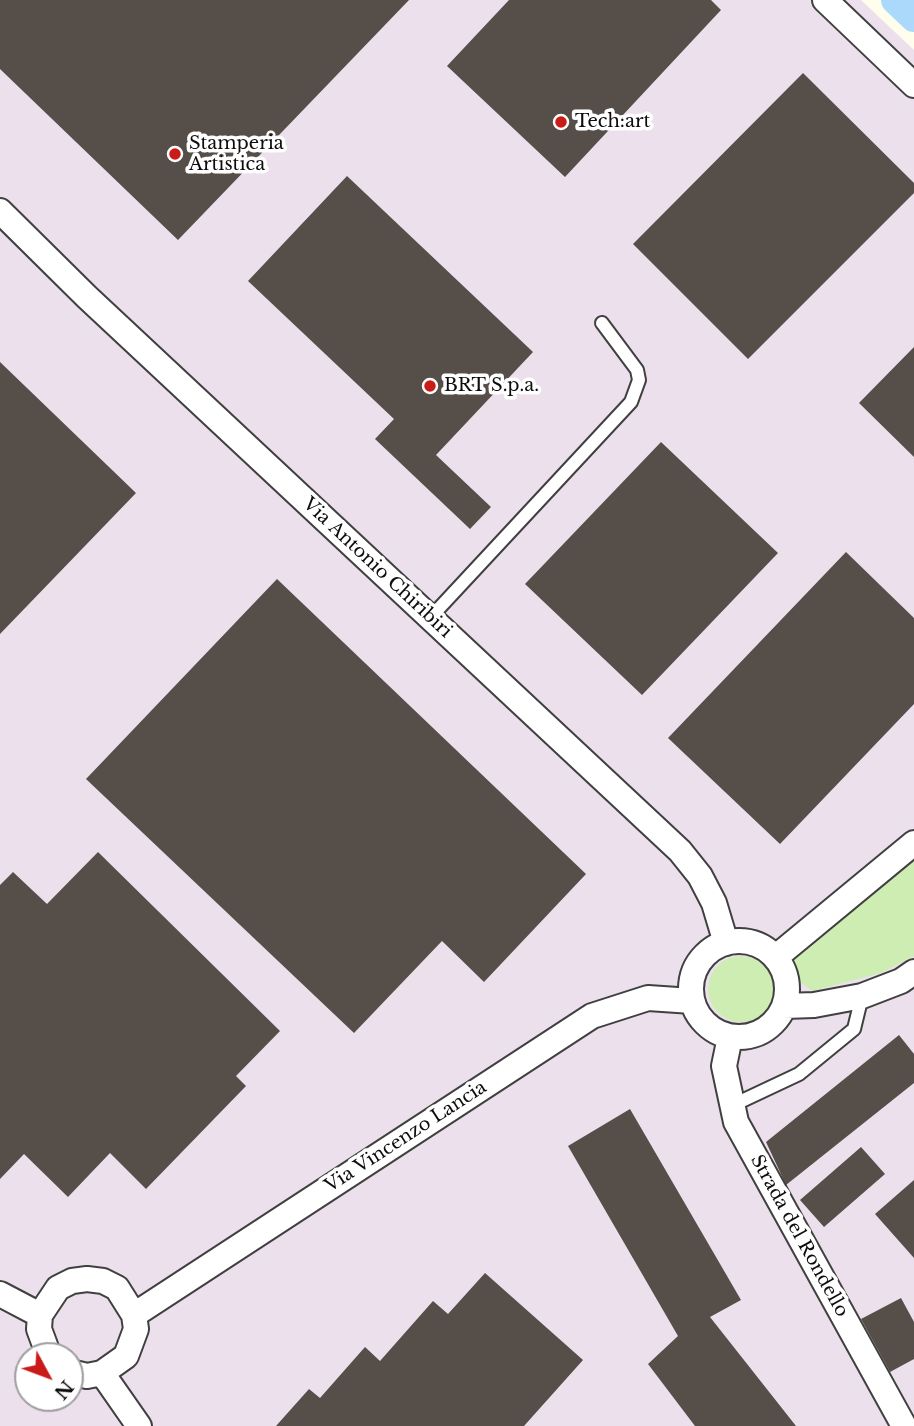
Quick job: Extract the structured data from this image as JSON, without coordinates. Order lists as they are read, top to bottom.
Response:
{
  "streets": {
    "street": ["Via Antonio Chiribiri", "Via Vincenzo Lancia", "Strada del Rondello"]
  },
  "crossings": [
    ["Via Antonio Chiribiri", "Via Vincenzo Lancia"],
    ["Via Antonio Chiribiri", "Strada del Rondello"],
    ["Via Vincenzo Lancia", "Strada del Rondello"]
  ],
  "places": ["Tech:art", "Stamperia Artistica", "BRT S.p.a."],
  "north": "bottom right"
}
